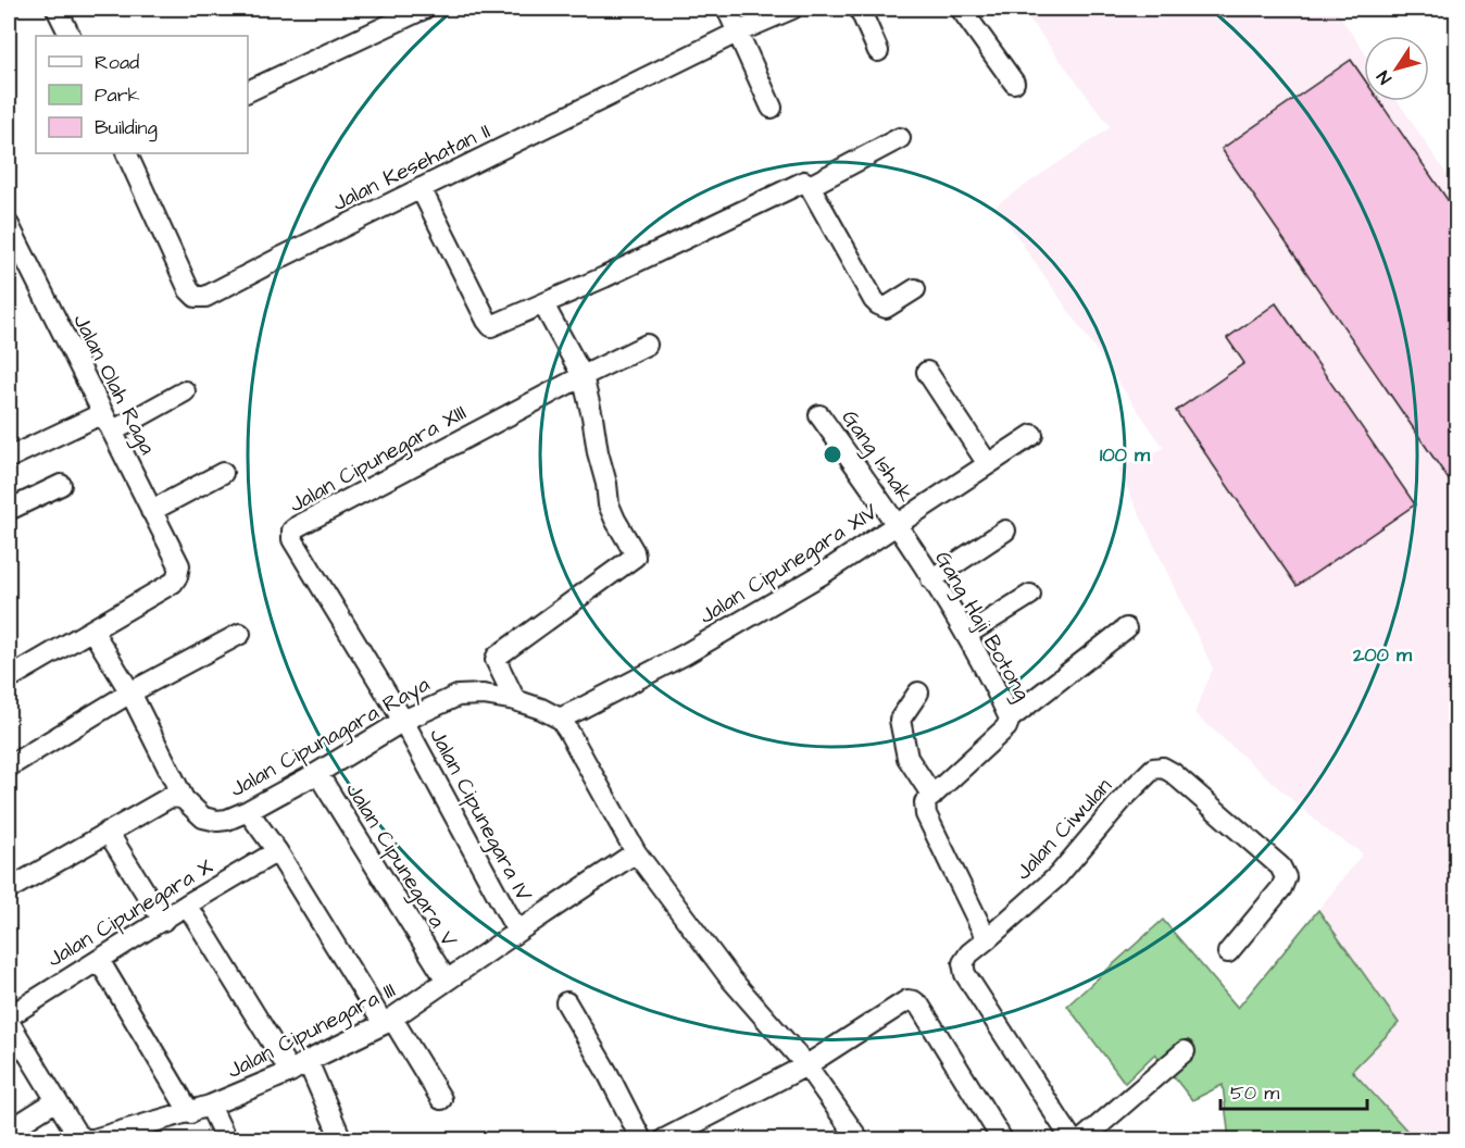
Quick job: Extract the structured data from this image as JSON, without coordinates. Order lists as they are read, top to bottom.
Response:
{
  "streets": {
    "street": [
      "Jalan Kesehatan II",
      "Jalan Olah Raga",
      "Gang Ishak",
      "Jalan Cipunegara XIII",
      "Jalan Cipunegara XIV",
      "Gang Haji Botong",
      "Jalan Cipunagara Raya",
      "Jalan Cipunegara IV",
      "Jalan Ciwulan",
      "Jalan Cipunegara V",
      "Jalan Cipunegara X",
      "Jalan Cipunegara III"
    ]
  },
  "crossings": [
    ["Jalan Olah Raga", "Jalan Cipunagara Raya"],
    ["Gang Ishak", "Jalan Cipunegara XIV"],
    ["Gang Ishak", "Gang Haji Botong"],
    ["Jalan Cipunegara XIII", "Jalan Cipunagara Raya"],
    ["Jalan Cipunegara XIII", "Jalan Cipunegara IV"],
    ["Jalan Cipunegara XIV", "Gang Haji Botong"],
    ["Jalan Cipunegara XIV", "Jalan Cipunagara Raya"],
    ["Jalan Cipunagara Raya", "Jalan Cipunegara IV"],
    ["Jalan Cipunagara Raya", "Jalan Cipunegara V"],
    ["Jalan Cipunegara IV", "Jalan Cipunegara III"],
    ["Jalan Cipunegara V", "Jalan Cipunegara III"]
  ],
  "legend": ["Road", "Park", "Building"],
  "scale_bar": "50 m",
  "north": "bottom left",
  "rings": ["100 m", "200 m"]
}
